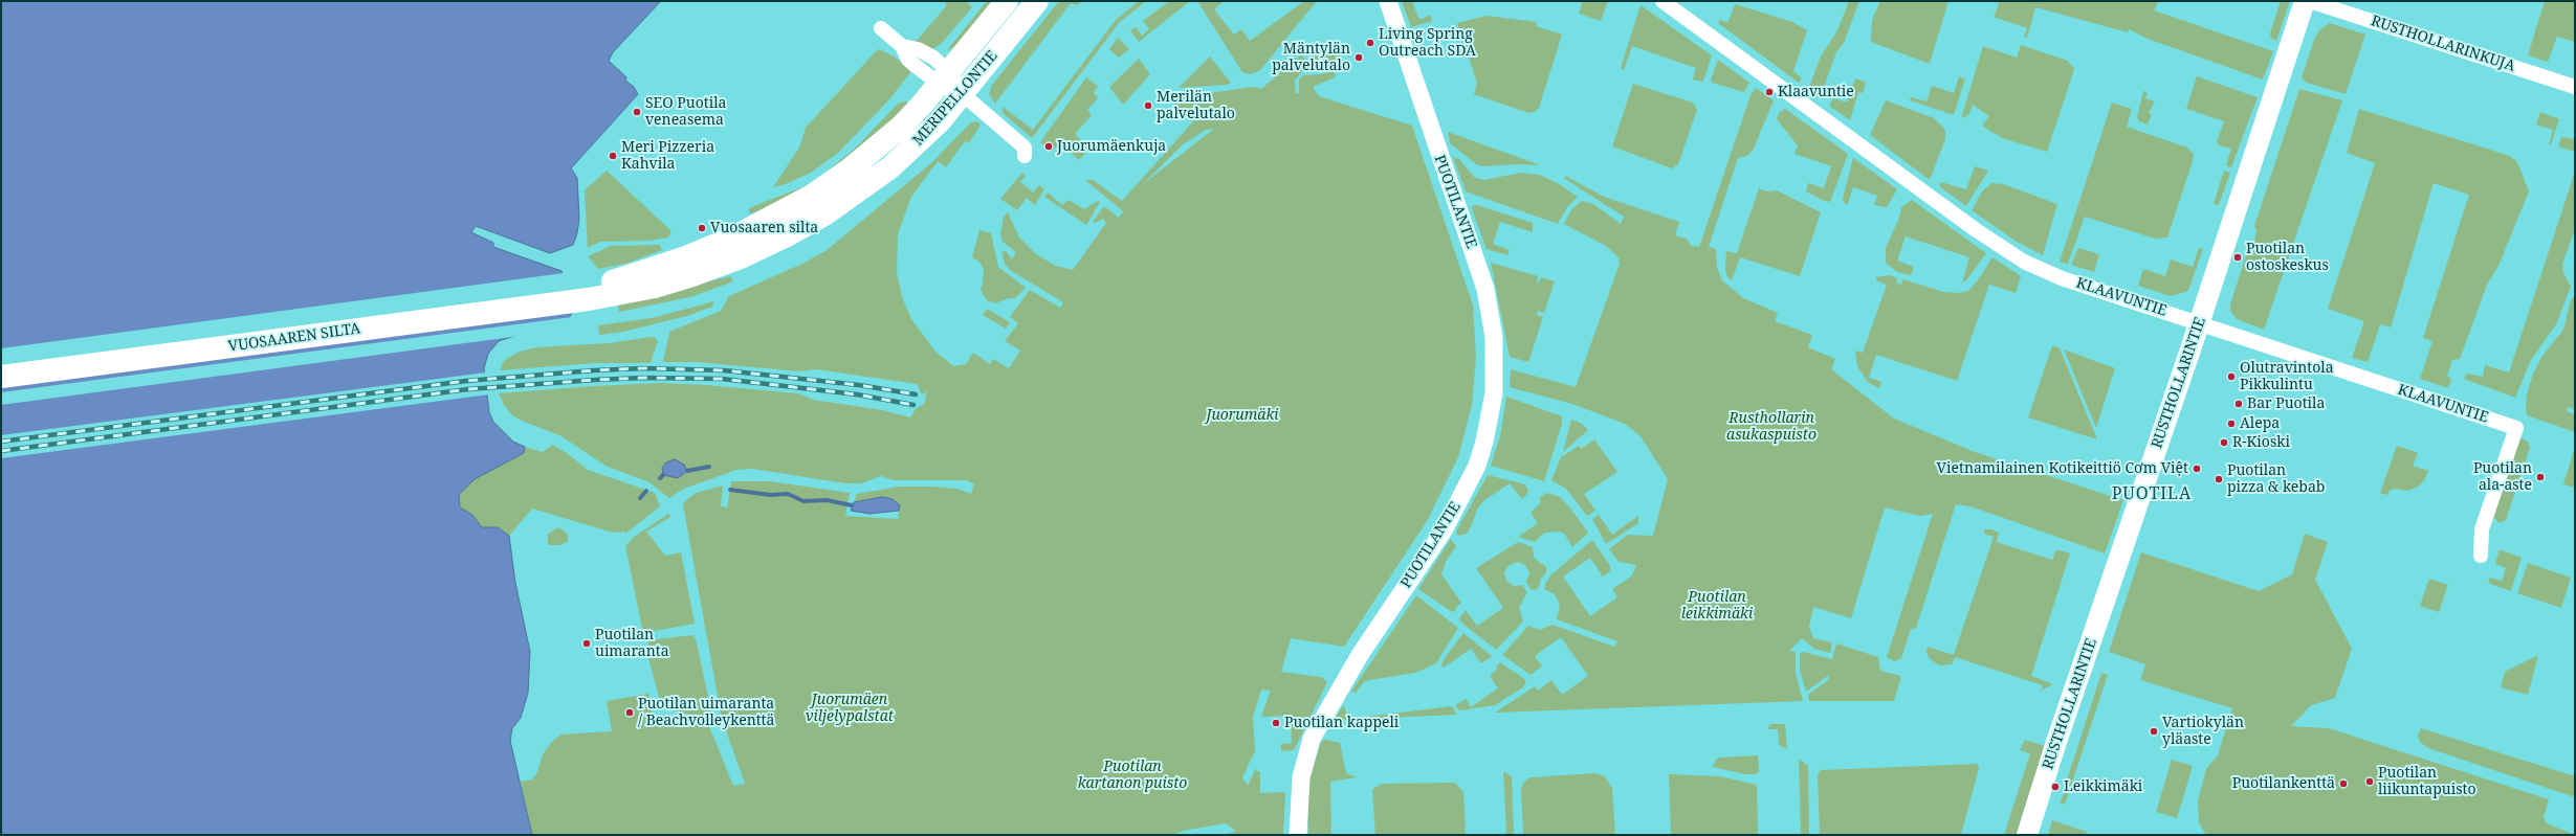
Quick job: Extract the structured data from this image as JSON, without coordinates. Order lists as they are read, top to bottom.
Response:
{
  "streets": {
    "main road": ["MERIPELLONTIE", "VUOSAAREN SILTA", "RUSTHOLLARINTIE"],
    "street": ["RUSTHOLLARINKUJA", "PUOTILANTIE", "KLAAVUNTIE"]
  },
  "crossings": [
    ["MERIPELLONTIE", "VUOSAAREN SILTA"],
    ["KLAAVUNTIE", "RUSTHOLLARINTIE"]
  ],
  "districts": ["PUOTILA"],
  "parks": [
    "Juorumäki",
    "Rusthollarin asukaspuisto",
    "Puotilan leikkimäki",
    "Juorumäen viljelypalstat",
    "Puotilan kartanon puisto"
  ],
  "places": [
    "Living Spring Outreach SDA",
    "Mäntylän palvelutalo",
    "Klaavuntie",
    "Merilän palvelutalo",
    "SEO Puotila veneasema",
    "Juorumäenkuja",
    "Meri Pizzeria Kahvila",
    "Vuosaaren silta",
    "Puotilan ostoskeskus",
    "Olutravintola Pikkulintu",
    "Bar Puotila",
    "Alepa",
    "R-Kioski",
    "Vietnamilainen Kotikeittiö Cơm Việt",
    "Puotilan ala-aste",
    "Puotilan pizza & kebab",
    "Puotilan uimaranta",
    "Puotilan uimaranta / Beachvolleykenttä",
    "Puotilan kappeli",
    "Vartiokylän yläaste",
    "Puotilan liikuntapuisto",
    "Puotilankenttä",
    "Leikkimäki"
  ]
}
